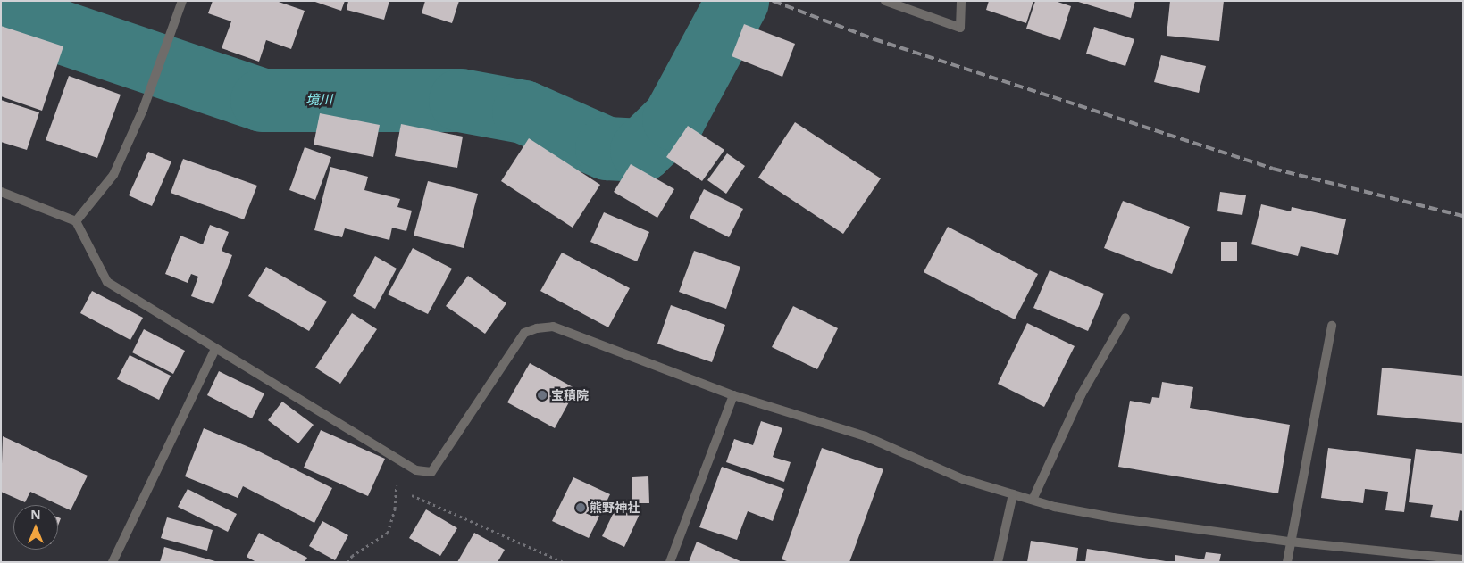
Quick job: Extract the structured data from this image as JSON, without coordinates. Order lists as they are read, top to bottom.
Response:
{
  "water": ["境川"],
  "places": ["宝積院", "熊野神社"],
  "north": "top"
}
